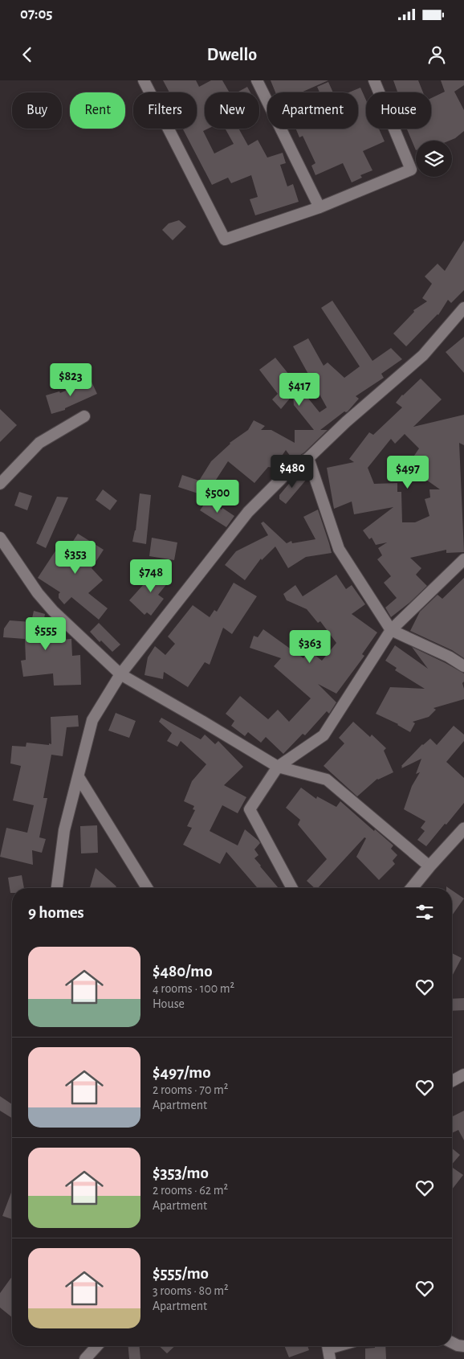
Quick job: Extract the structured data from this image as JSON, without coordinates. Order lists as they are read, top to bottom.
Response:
{
  "page": {
    "status": "07:05",
    "header": "Dwello",
    "chip": [
      "Buy",
      "Rent",
      "Filters",
      "New",
      "Apartment",
      "House"
    ],
    "price": [
      "$823",
      "$417",
      "$480",
      "$497",
      "$500",
      "$353",
      "$748",
      "$555",
      "$363"
    ],
    "heading": "9 homes",
    "list": [
      {
        "name": "$480/mo",
        "note": "4 rooms · 100 m² · House"
      },
      {
        "name": "$497/mo",
        "note": "2 rooms · 70 m² · Apartment"
      },
      {
        "name": "$353/mo",
        "note": "2 rooms · 62 m² · Apartment"
      },
      {
        "name": "$555/mo",
        "note": "3 rooms · 80 m² · Apartment"
      }
    ]
  }
}
